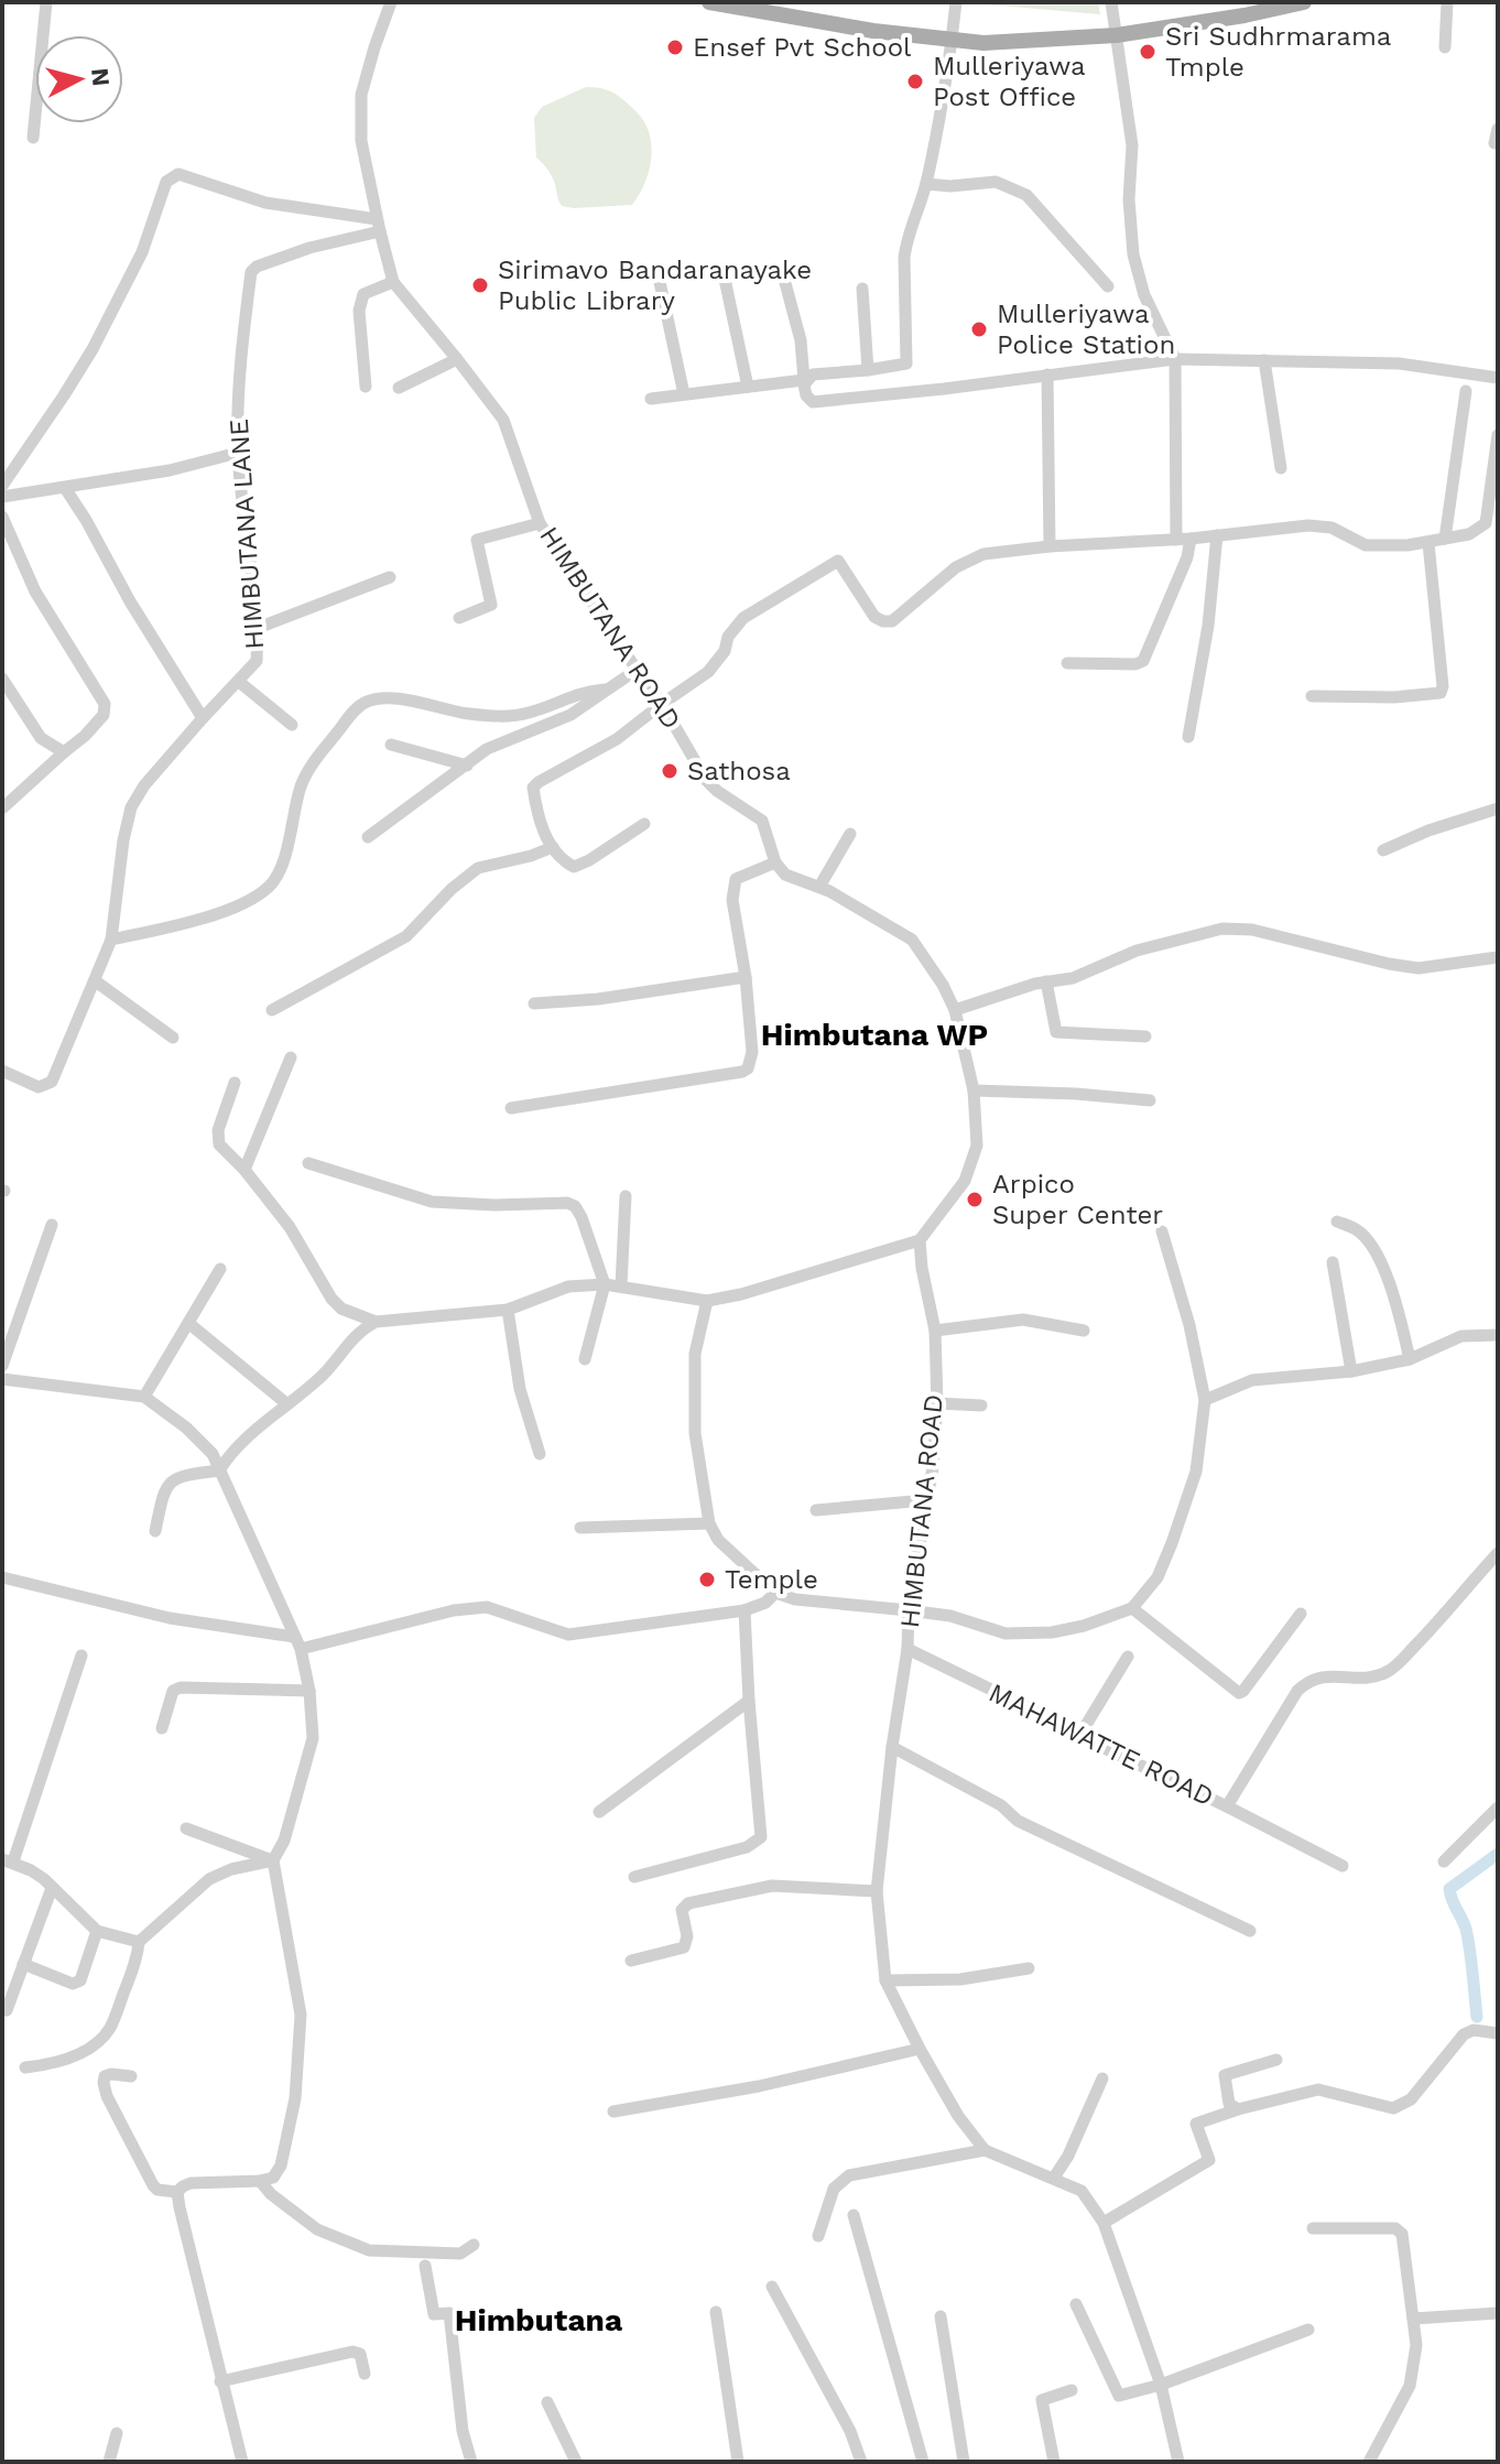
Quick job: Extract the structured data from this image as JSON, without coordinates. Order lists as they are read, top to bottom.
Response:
{
  "streets": {
    "street": ["HIMBUTANA LANE", "HIMBUTANA ROAD", "MAHAWATTE ROAD"]
  },
  "crossings": [
    ["HIMBUTANA LANE", "HIMBUTANA ROAD"],
    ["HIMBUTANA ROAD", "MAHAWATTE ROAD"]
  ],
  "districts": ["Himbutana WP", "Himbutana"],
  "places": [
    "Ensef Pvt School",
    "Sri Sudhrmarama Tmple",
    "Mulleriyawa Post Office",
    "Sirimavo Bandaranayake Public Library",
    "Mulleriyawa Police Station",
    "Sathosa",
    "Arpico Super Center",
    "Temple"
  ],
  "north": "right"
}
